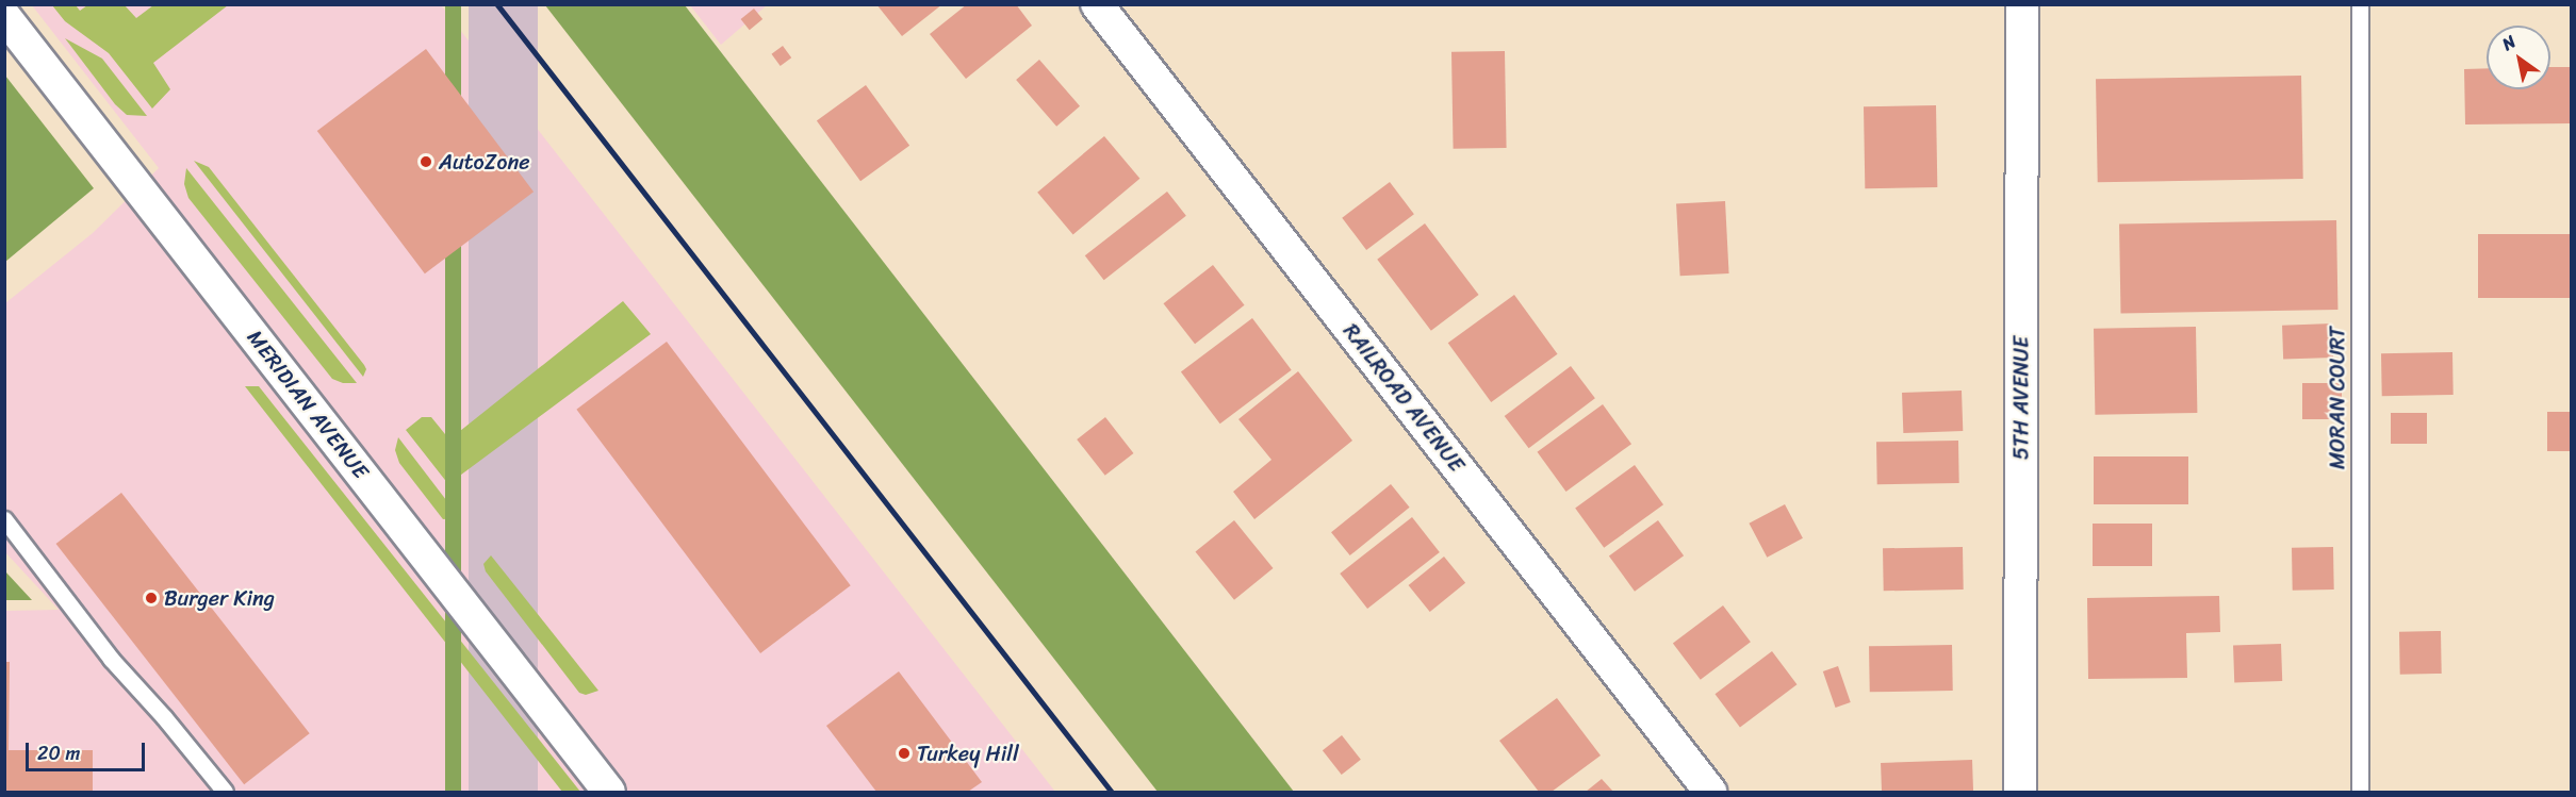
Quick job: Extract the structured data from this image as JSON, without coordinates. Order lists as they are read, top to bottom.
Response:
{
  "streets": {
    "street": ["RAILROAD AVENUE", "5TH AVENUE", "MERIDIAN AVENUE"],
    "lane": ["MORAN COURT"]
  },
  "places": ["AutoZone", "Burger King", "Turkey Hill"],
  "scale_bar": "20 m",
  "north": "top left"
}
